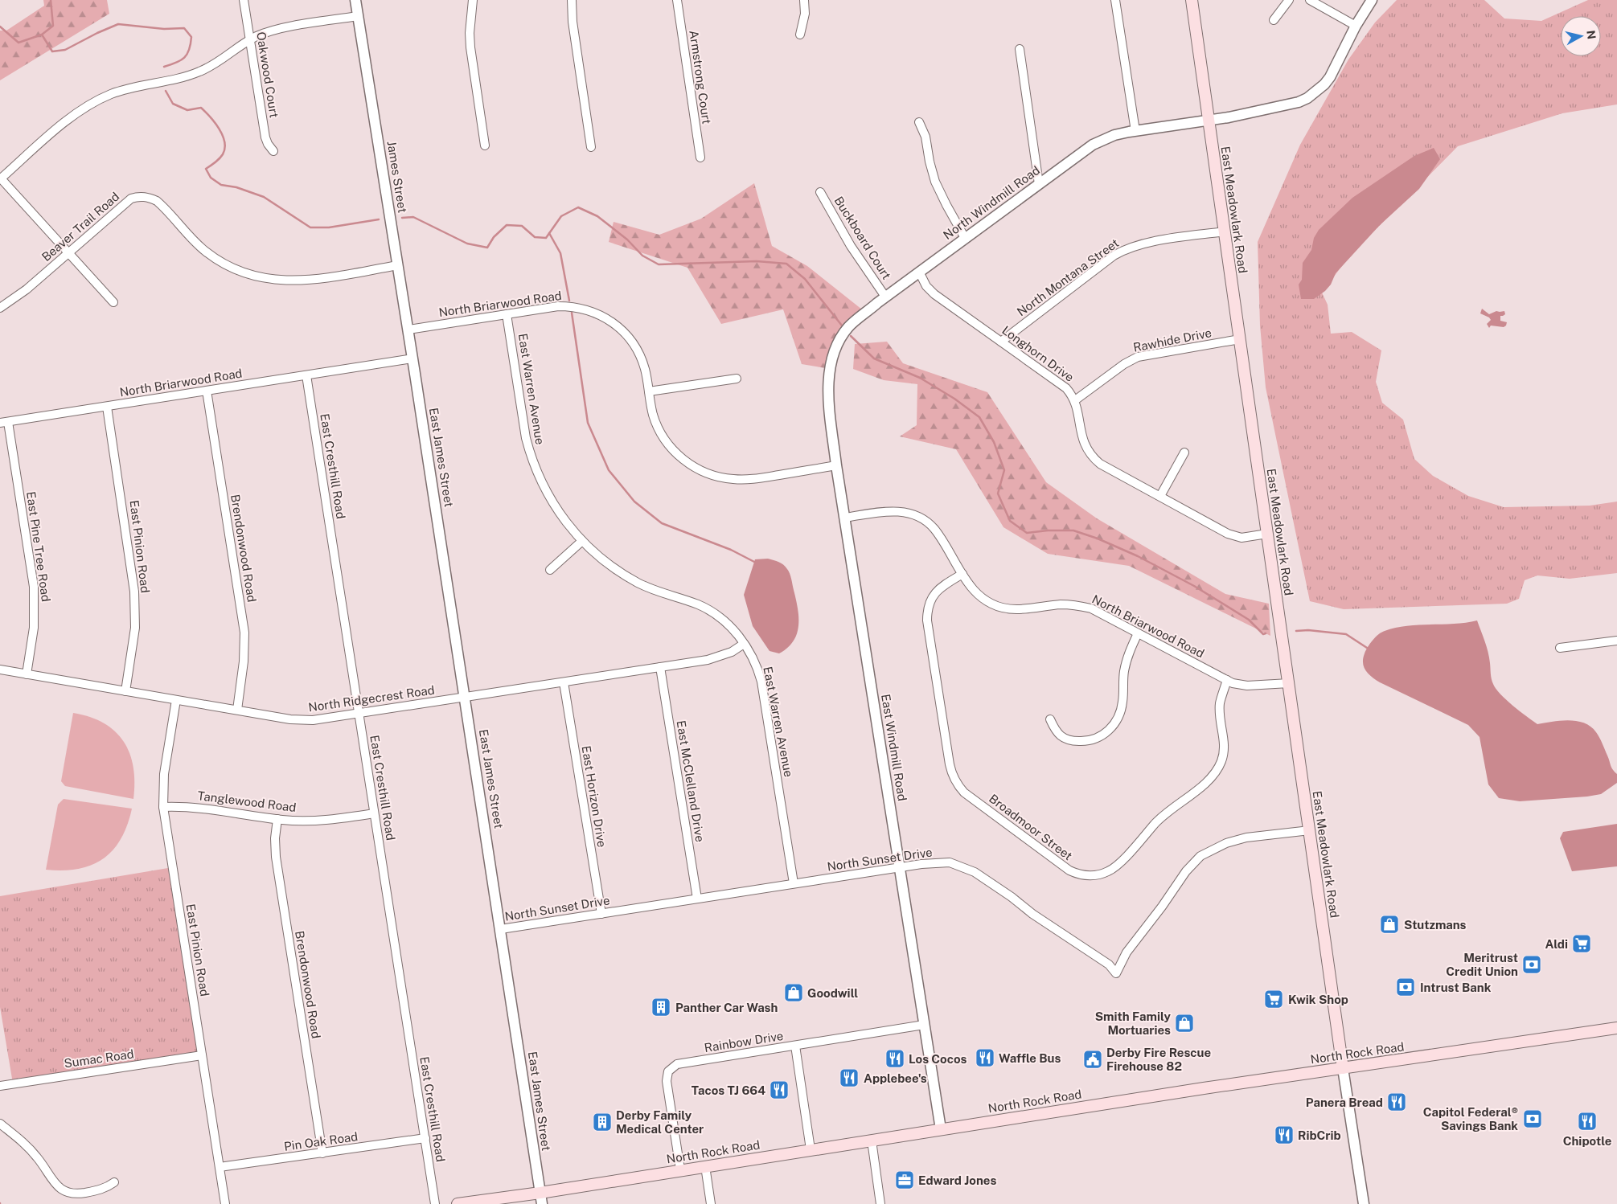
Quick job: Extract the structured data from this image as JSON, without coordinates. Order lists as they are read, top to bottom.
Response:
{
  "streets": {
    "main road": ["East Meadowlark Road", "North Rock Road"],
    "street": [
      "Oakwood Court",
      "Armstrong Court",
      "James Street",
      "North Windmill Road",
      "Beaver Trail Road",
      "Buckboard Court",
      "North Montana Street",
      "North Briarwood Road",
      "Rawhide Drive",
      "Longhorn Drive",
      "East Warren Avenue",
      "East James Street",
      "East Cresthill Road",
      "East Pine Tree Road",
      "East Pinion Road",
      "Brendonwood Road",
      "North Ridgecrest Road",
      "East Windmill Road",
      "East McClelland Drive",
      "East Horizon Drive",
      "Tanglewood Road",
      "Broadmoor Street",
      "North Sunset Drive",
      "Rainbow Drive",
      "Sumac Road",
      "Pin Oak Road"
    ]
  },
  "crossings": [
    ["James Street", "Beaver Trail Road"],
    ["James Street", "North Briarwood Road"],
    ["James Street", "East James Street"],
    ["North Windmill Road", "East Meadowlark Road"],
    ["North Windmill Road", "Buckboard Court"],
    ["North Windmill Road", "Longhorn Drive"],
    ["North Windmill Road", "East Windmill Road"],
    ["East Meadowlark Road", "North Montana Street"],
    ["East Meadowlark Road", "North Briarwood Road"],
    ["East Meadowlark Road", "Rawhide Drive"],
    ["East Meadowlark Road", "Longhorn Drive"],
    ["East Meadowlark Road", "North Sunset Drive"],
    ["East Meadowlark Road", "North Rock Road"],
    ["North Montana Street", "Longhorn Drive"],
    ["North Briarwood Road", "East Warren Avenue"],
    ["North Briarwood Road", "East James Street"],
    ["North Briarwood Road", "East Cresthill Road"],
    ["North Briarwood Road", "East Pine Tree Road"],
    ["North Briarwood Road", "East Pinion Road"],
    ["North Briarwood Road", "Brendonwood Road"],
    ["North Briarwood Road", "East Windmill Road"],
    ["North Briarwood Road", "Broadmoor Street"],
    ["Rawhide Drive", "Longhorn Drive"],
    ["East Warren Avenue", "North Ridgecrest Road"],
    ["East Warren Avenue", "North Sunset Drive"],
    ["East James Street", "North Ridgecrest Road"],
    ["East James Street", "North Sunset Drive"],
    ["East James Street", "North Rock Road"],
    ["East Cresthill Road", "North Ridgecrest Road"],
    ["East Cresthill Road", "Tanglewood Road"],
    ["East Cresthill Road", "Pin Oak Road"],
    ["East Pine Tree Road", "North Ridgecrest Road"],
    ["East Pinion Road", "North Ridgecrest Road"],
    ["East Pinion Road", "Tanglewood Road"],
    ["East Pinion Road", "Sumac Road"],
    ["East Pinion Road", "Pin Oak Road"],
    ["Brendonwood Road", "North Ridgecrest Road"],
    ["Brendonwood Road", "Tanglewood Road"],
    ["Brendonwood Road", "Pin Oak Road"],
    ["North Ridgecrest Road", "East McClelland Drive"],
    ["North Ridgecrest Road", "East Horizon Drive"],
    ["East Windmill Road", "North Sunset Drive"],
    ["East Windmill Road", "Rainbow Drive"],
    ["East Windmill Road", "North Rock Road"],
    ["East McClelland Drive", "North Sunset Drive"],
    ["East Horizon Drive", "North Sunset Drive"],
    ["Rainbow Drive", "North Rock Road"]
  ],
  "places": {
    "shop": ["Stutzmans", "Goodwill", "Smith Family Mortuaries"],
    "supermarket": ["Aldi", "Kwik Shop"],
    "bank": ["Meritrust Credit Union", "Intrust Bank", "Capitol Federal® Savings Bank"],
    "building": ["Panther Car Wash", "Derby Family Medical Center"],
    "restaurant": [
      "Waffle Bus",
      "Los Cocos",
      "Applebee's",
      "Tacos TJ 664",
      "Panera Bread",
      "Chipotle",
      "RibCrib"
    ],
    "public building": ["Derby Fire Rescue Firehouse 82"],
    "office": ["Edward Jones"]
  },
  "north": "right"
}
